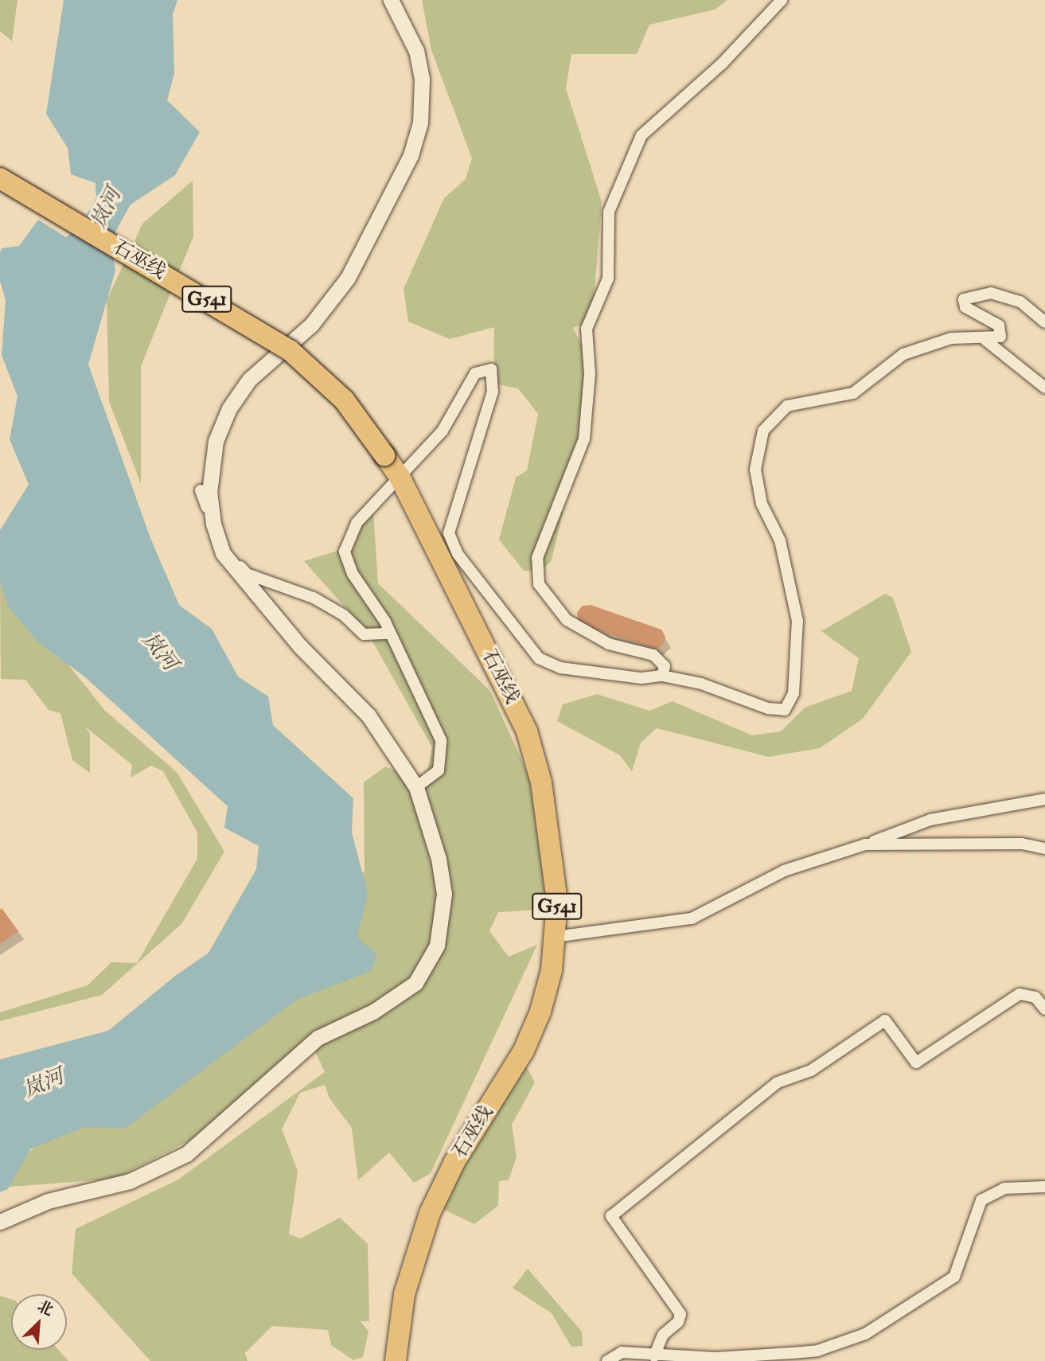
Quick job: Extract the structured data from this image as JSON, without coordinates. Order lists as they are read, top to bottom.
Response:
{
  "streets": {
    "highway": ["石巫线", "G541"]
  },
  "water": ["岚河"],
  "north": "top right"
}
